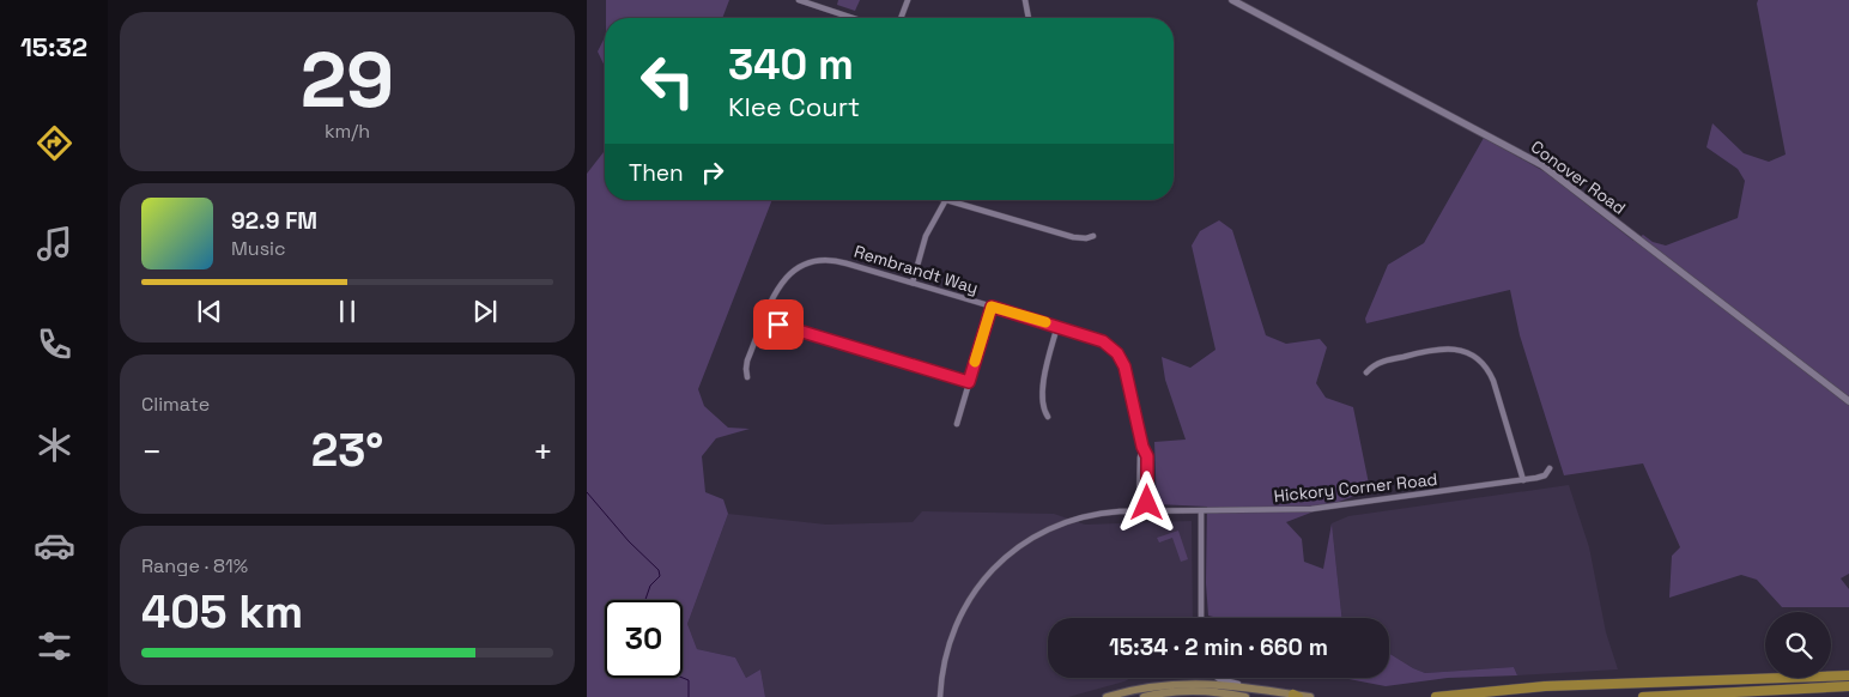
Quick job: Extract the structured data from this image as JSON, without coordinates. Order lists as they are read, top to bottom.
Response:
{
  "streets": {
    "street": ["Conover Road", "Rembrandt Way", "Hickory Corner Road"]
  },
  "crossings": [
    ["Rembrandt Way", "Hickory Corner Road"]
  ],
  "page": {
    "tabs": "15:32",
    "tile": [
      ["29", "km/h"],
      "Climate",
      ["Range · 81%", "405 km"]
    ],
    "turn": ["340 m", "Klee Court"],
    "then": "Then",
    "song": ["92.9 FM", "Music"],
    "heat": ["−", "23°", "+"],
    "limit": "30",
    "trip": "15:34 · 2 min · 660 m"
  }
}
